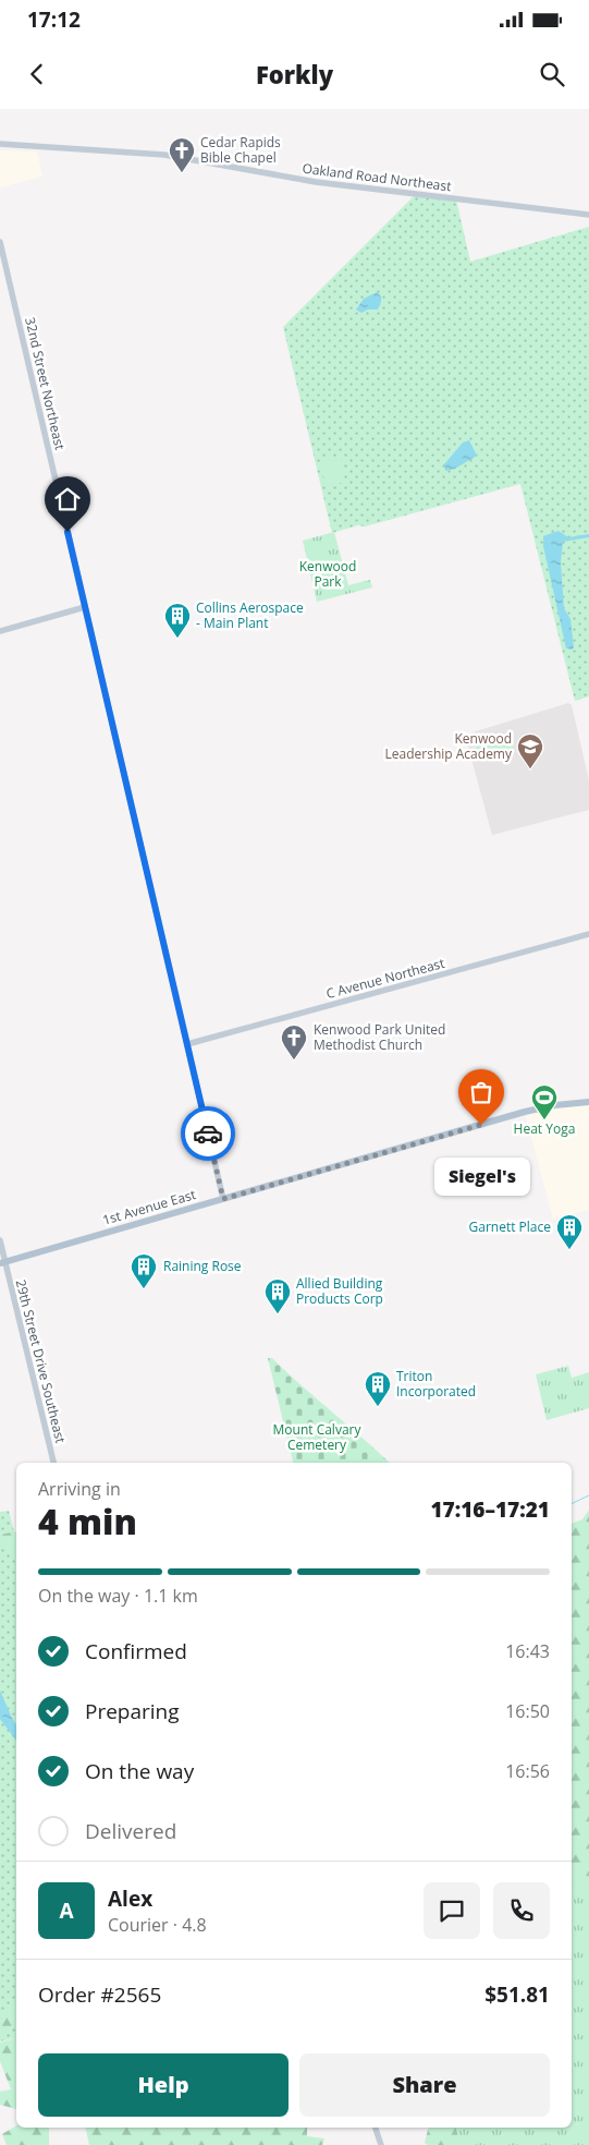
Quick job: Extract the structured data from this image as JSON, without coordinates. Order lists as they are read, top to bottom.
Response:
{
  "streets": {
    "main road": [
      "Oakland Road Northeast",
      "32nd Street Northeast",
      "C Avenue Northeast",
      "1st Avenue East",
      "29th Street Drive Southeast"
    ]
  },
  "crossings": [
    ["32nd Street Northeast", "C Avenue Northeast"],
    ["32nd Street Northeast", "1st Avenue East"],
    ["1st Avenue East", "29th Street Drive Southeast"]
  ],
  "parks": ["Kenwood Park", "Mount Calvary Cemetery"],
  "places": {
    "church": ["Cedar Rapids Bible Chapel", "Kenwood Park United Methodist Church"],
    "building": [
      "Collins Aerospace - Main Plant",
      "Garnett Place",
      "Raining Rose",
      "Allied Building Products Corp",
      "Triton Incorporated"
    ],
    "school or university": ["Kenwood Leadership Academy"],
    "sports": ["Heat Yoga"],
    "other": ["Siegel's"]
  },
  "page": {
    "status": "17:12",
    "header": "Forkly",
    "bubble": "Siegel's",
    "heading": ["4 min", "Arriving in", "17:16–17:21"],
    "panel": [
      "Alex",
      "Courier · 4.8",
      "Order #2565",
      "$51.81"
    ],
    "bar": "On the way · 1.1 km",
    "list": [
      ["Confirmed", "16:43"],
      ["Preparing", "16:50"],
      ["On the way", "16:56"],
      "Delivered"
    ],
    "round": "A",
    "buttons": ["Help", "Share"]
  }
}
